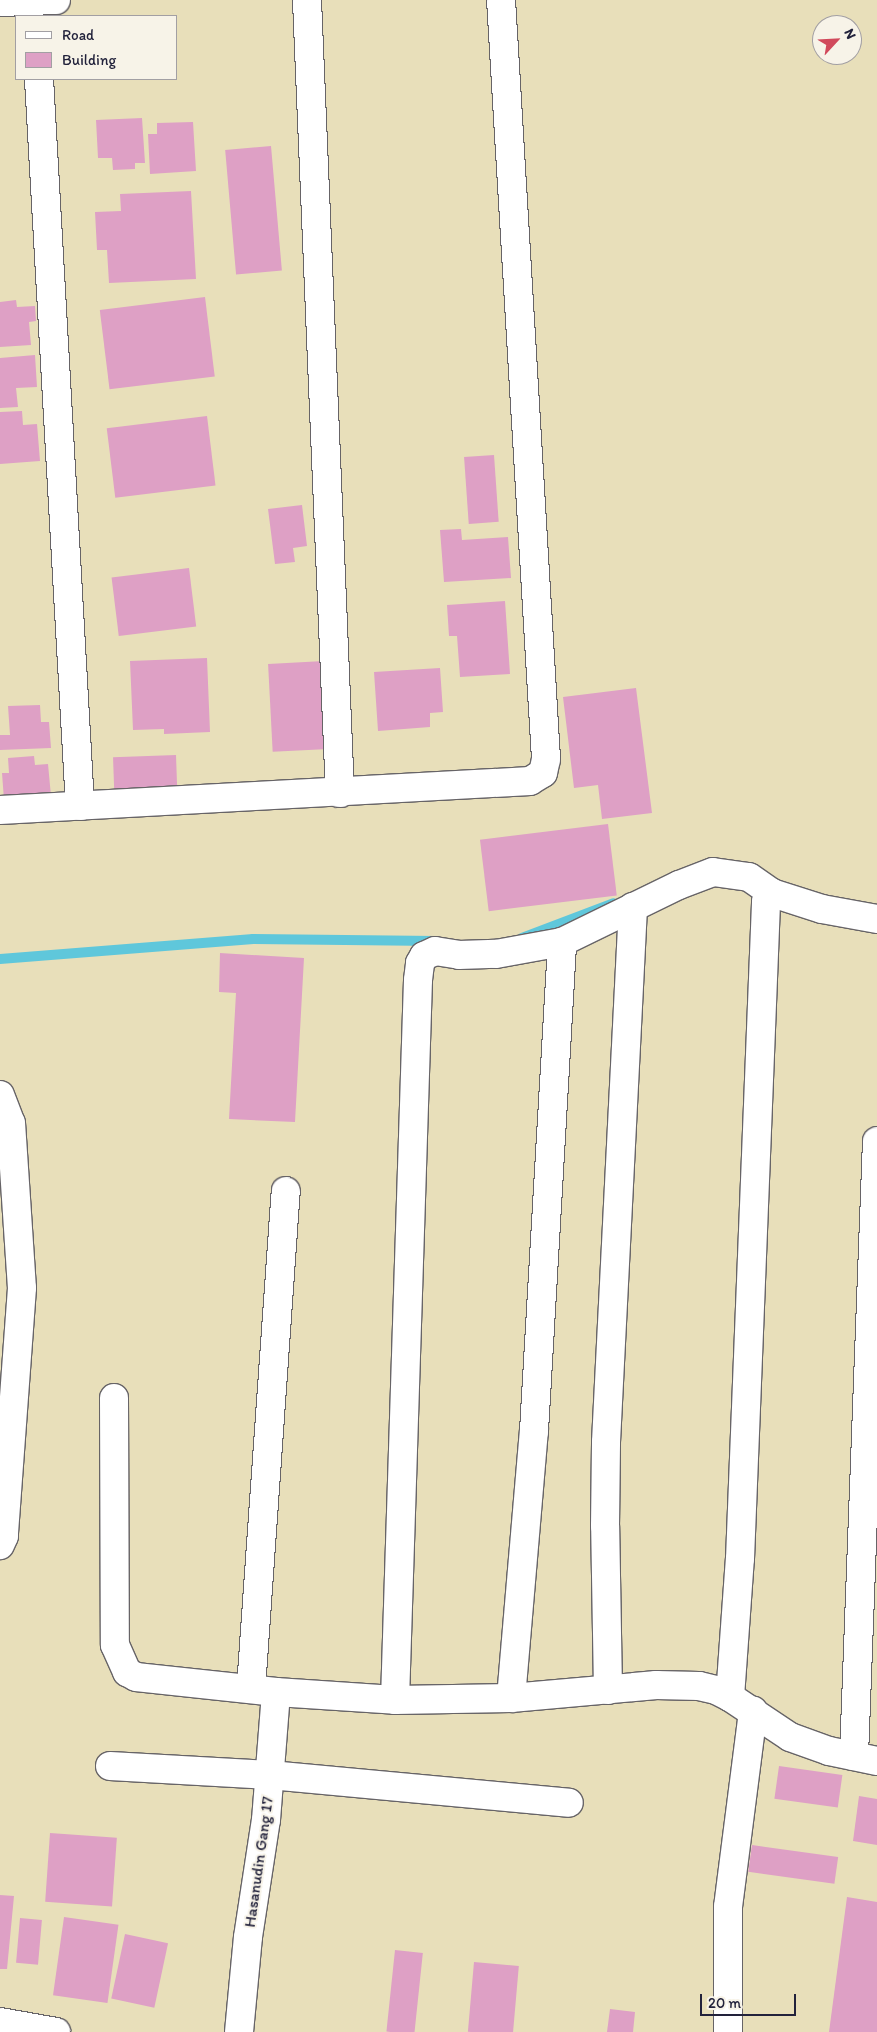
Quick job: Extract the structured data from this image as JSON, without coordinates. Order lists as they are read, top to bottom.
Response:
{
  "streets": {
    "street": ["Hasanudin Gang 17"]
  },
  "legend": ["Road", "Building"],
  "scale_bar": "20 m",
  "north": "top right"
}
